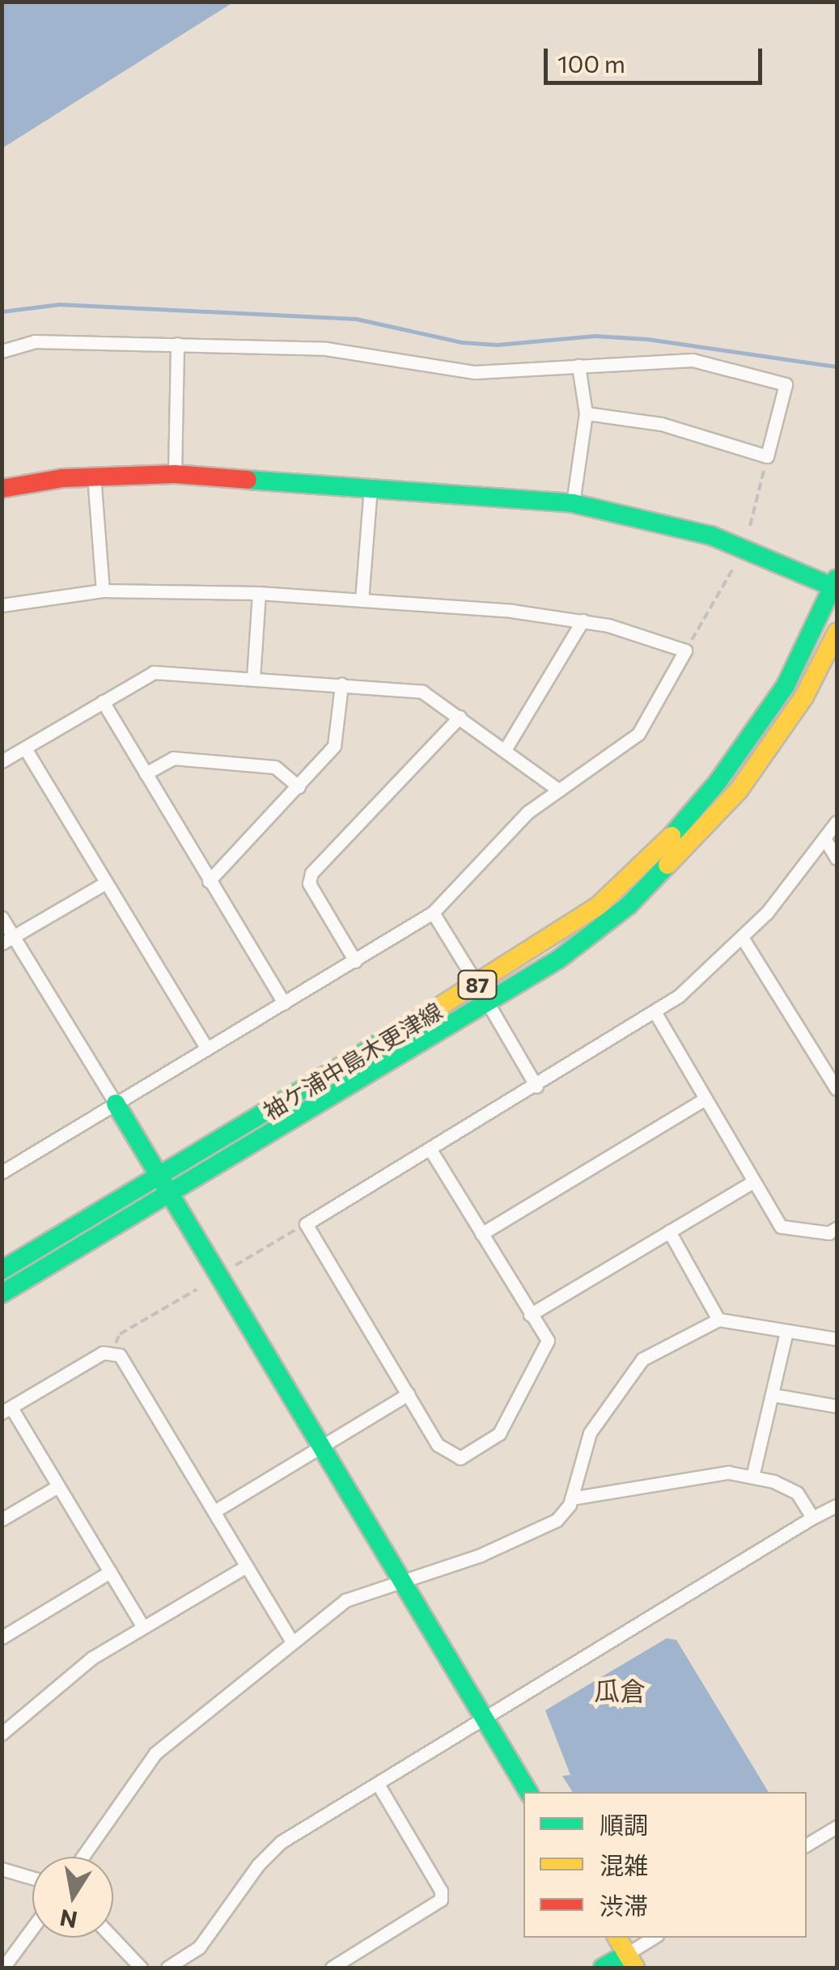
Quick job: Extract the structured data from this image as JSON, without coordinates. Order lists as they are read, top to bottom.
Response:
{
  "streets": {
    "main road": ["87", "袖ケ浦中島木更津線"]
  },
  "districts": ["瓜倉"],
  "legend": ["順調", "混雑", "渋滞"],
  "scale_bar": "100 m",
  "north": "bottom"
}
